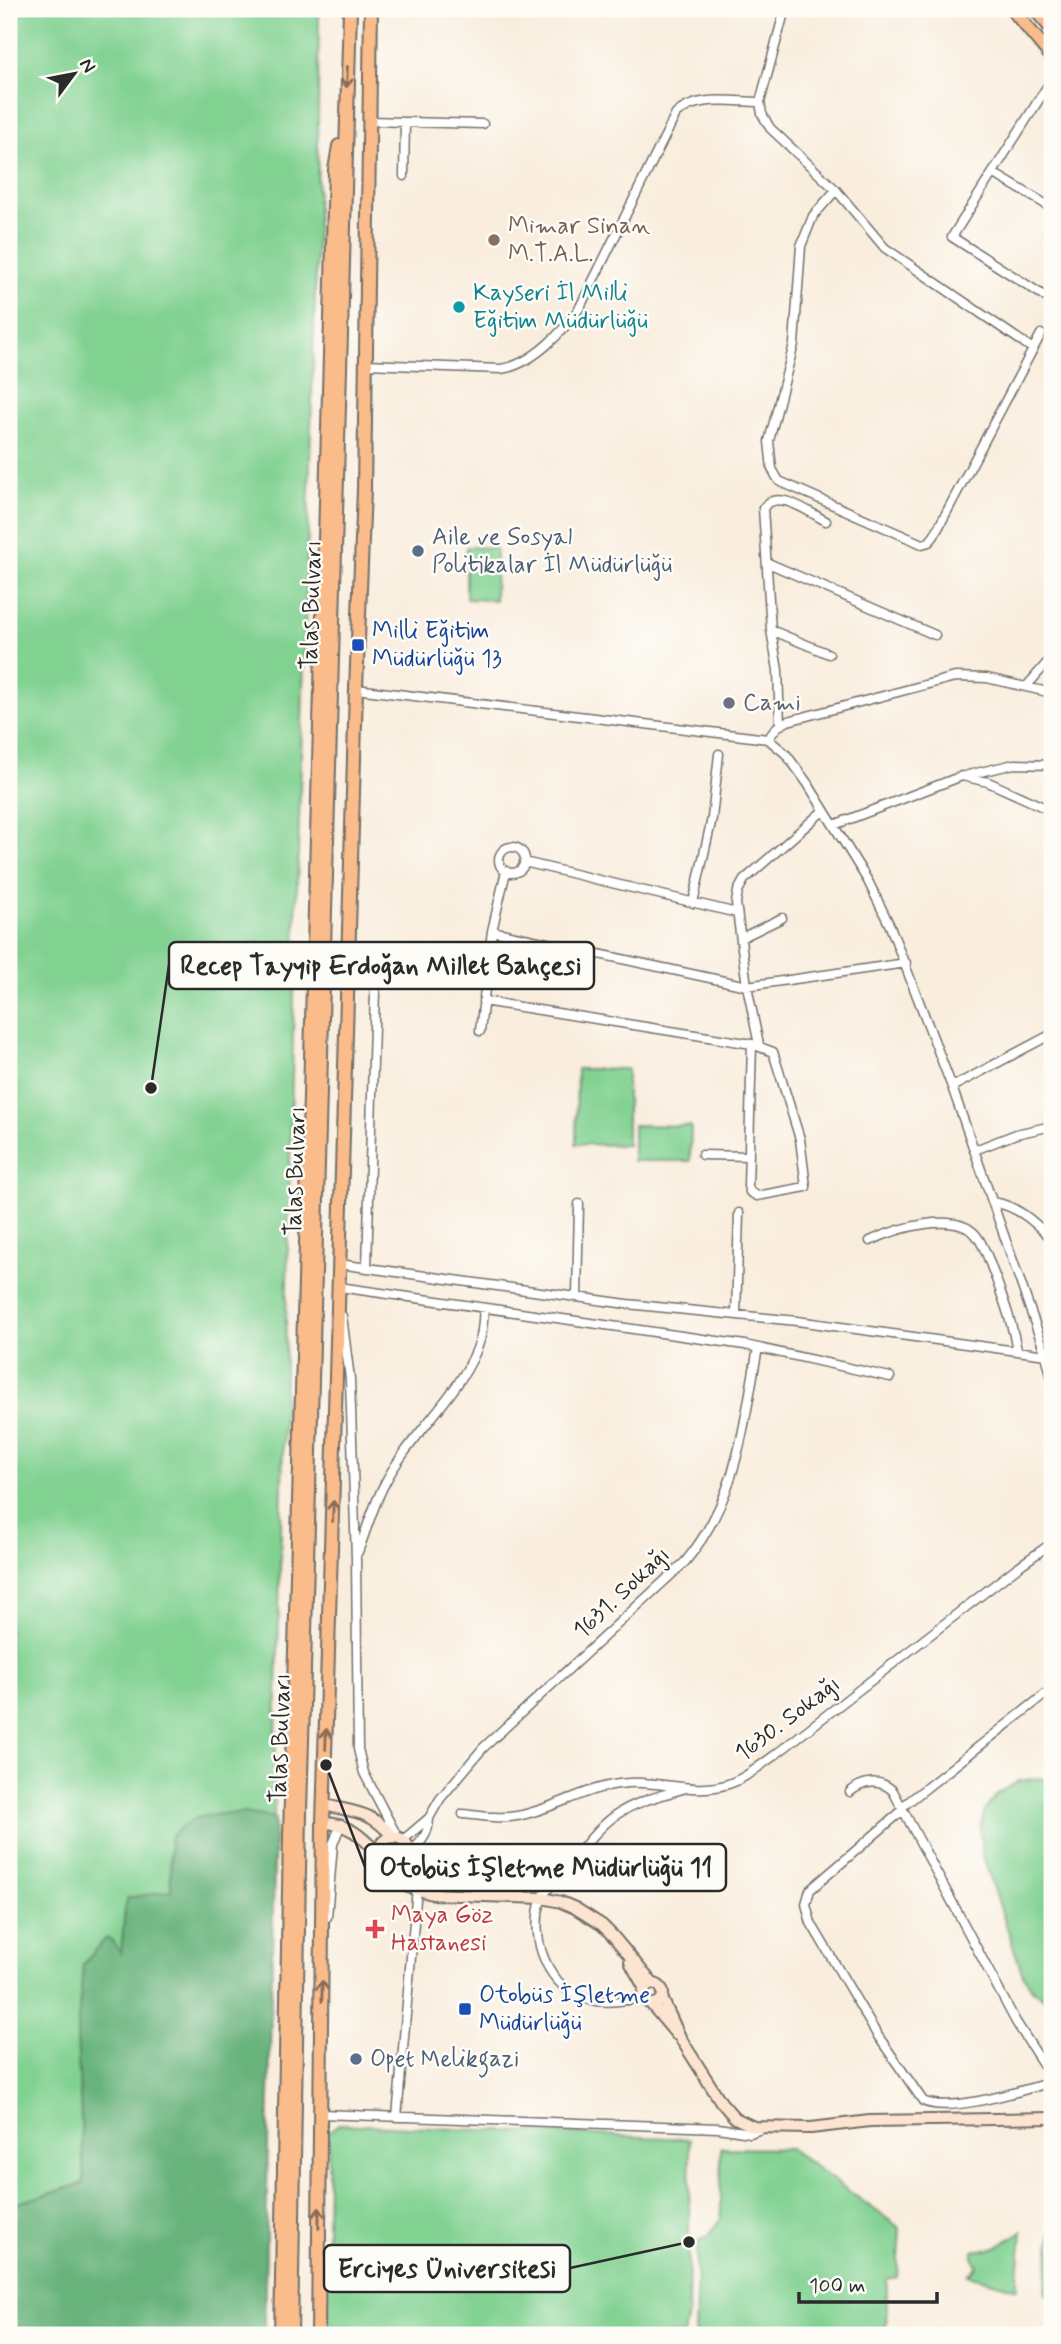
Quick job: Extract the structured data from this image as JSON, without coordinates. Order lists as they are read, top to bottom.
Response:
{
  "streets": {
    "main road": ["Talas Bulvarı"],
    "street": ["1631. Sokağı", "1630. Sokağı"]
  },
  "places": {
    "other": [
      "Mimar Sinan M.T.A.L.",
      "Kayseri İl Milli Eğitim Müdürlüğü",
      "Aile ve Sosyal Politikalar İl Müdürlüğü",
      "Cami",
      "Recep Tayyip Erdoğan Millet Bahçesi",
      "Otobüs İşletme Müdürlüğü 11",
      "Opet Melikgazi",
      "Erciyes Üniversitesi"
    ],
    "transit": ["Milli Eğitim Müdürlüğü 13", "Otobüs İşletme Müdürlüğü"],
    "health": ["Maya Göz Hastanesi"]
  },
  "scale_bar": "100 m",
  "north": "top right"
}
